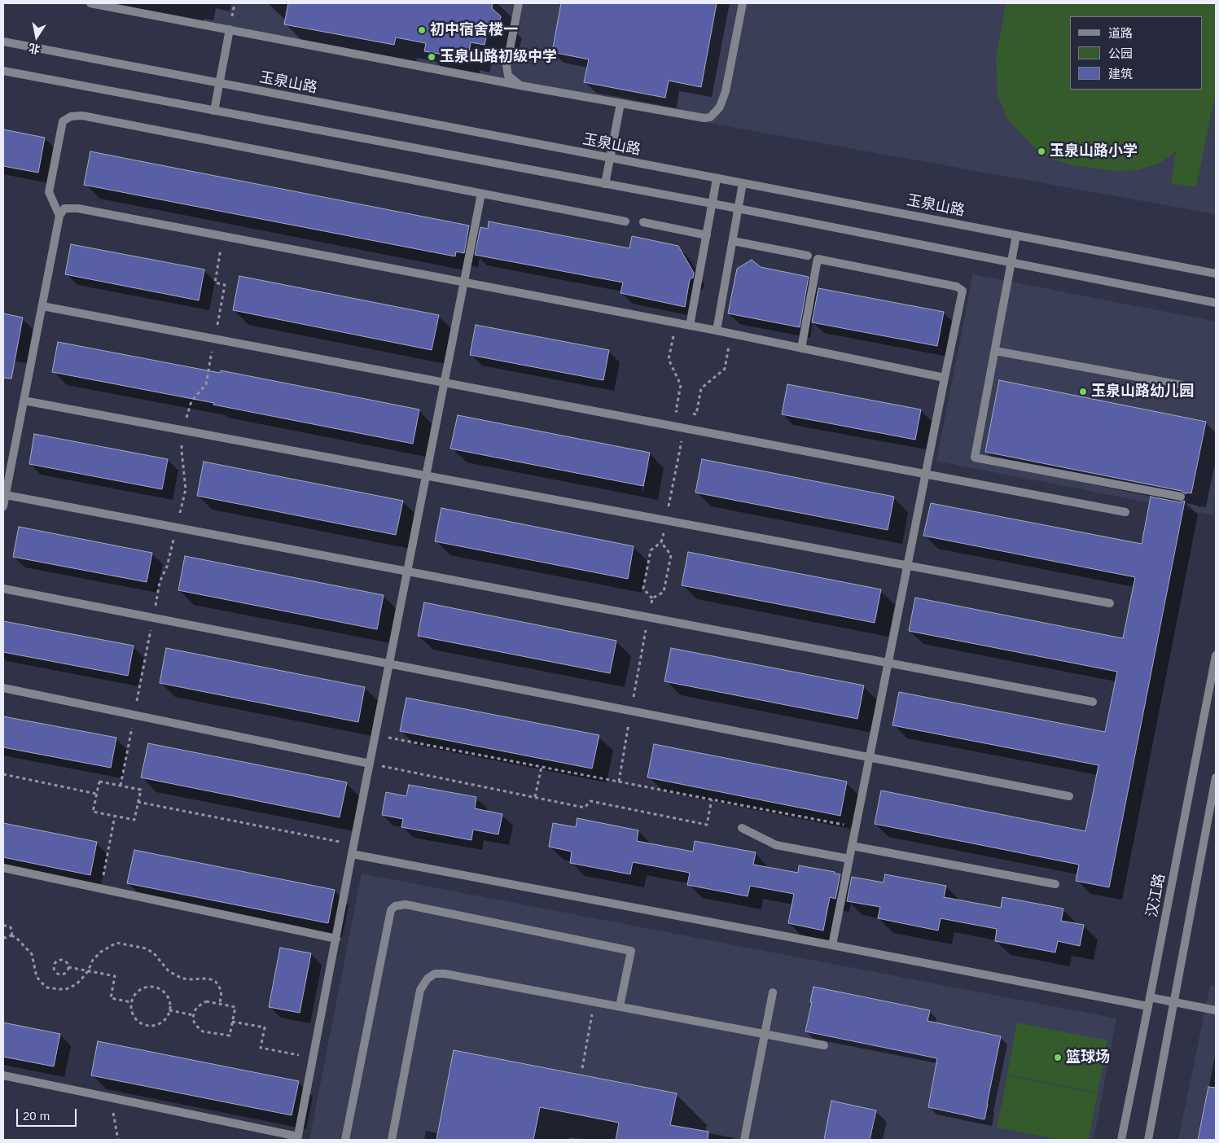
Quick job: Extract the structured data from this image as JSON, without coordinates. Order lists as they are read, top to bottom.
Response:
{
  "streets": {
    "street": ["玉泉山路", "汉江路"]
  },
  "places": [
    "初中宿舍楼一",
    "玉泉山路初级中学",
    "玉泉山路小学",
    "玉泉山路幼儿园",
    "篮球场"
  ],
  "legend": ["道路", "公园", "建筑"],
  "scale_bar": "20 m",
  "north": "bottom"
}
